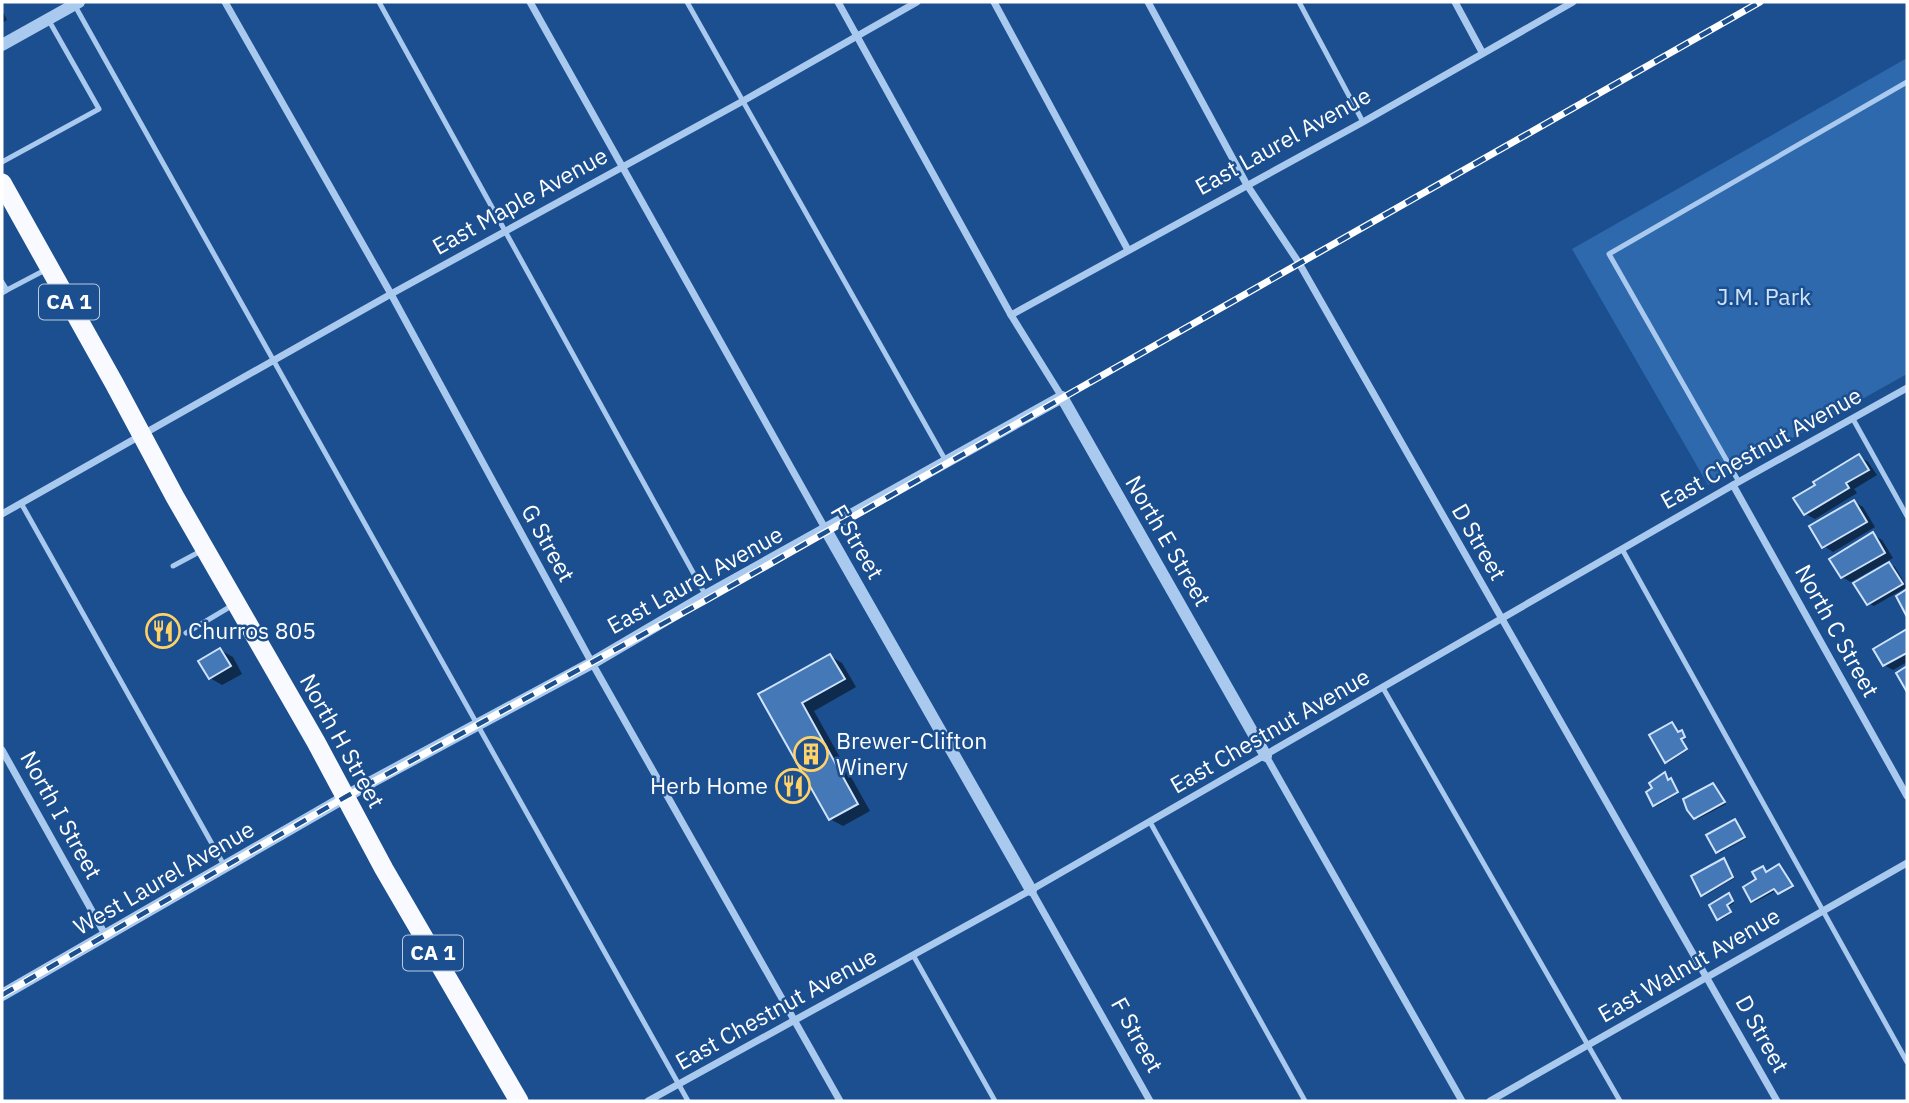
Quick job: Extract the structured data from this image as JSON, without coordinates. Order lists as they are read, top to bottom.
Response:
{
  "streets": {
    "highway": ["CA 1", "North H Street"],
    "street": [
      "East Laurel Avenue",
      "East Maple Avenue",
      "East Chestnut Avenue",
      "North E Street",
      "F Street",
      "D Street",
      "G Street",
      "North C Street",
      "North I Street",
      "West Laurel Avenue",
      "East Walnut Avenue"
    ]
  },
  "crossings": [
    ["East Laurel Avenue", "North E Street"],
    ["East Laurel Avenue", "F Street"],
    ["East Laurel Avenue", "D Street"],
    ["East Laurel Avenue", "G Street"],
    ["East Laurel Avenue", "North H Street"],
    ["East Laurel Avenue", "West Laurel Avenue"],
    ["East Maple Avenue", "North E Street"],
    ["East Maple Avenue", "F Street"],
    ["East Maple Avenue", "G Street"],
    ["East Maple Avenue", "North H Street"],
    ["East Chestnut Avenue", "North E Street"],
    ["East Chestnut Avenue", "F Street"],
    ["East Chestnut Avenue", "D Street"],
    ["East Chestnut Avenue", "G Street"],
    ["East Chestnut Avenue", "North C Street"],
    ["D Street", "East Walnut Avenue"],
    ["North H Street", "West Laurel Avenue"],
    ["North I Street", "West Laurel Avenue"]
  ],
  "parks": ["J.M. Park"],
  "places": {
    "restaurant": ["Churros 805", "Herb Home"],
    "building": ["Brewer-Clifton Winery"]
  }
}
